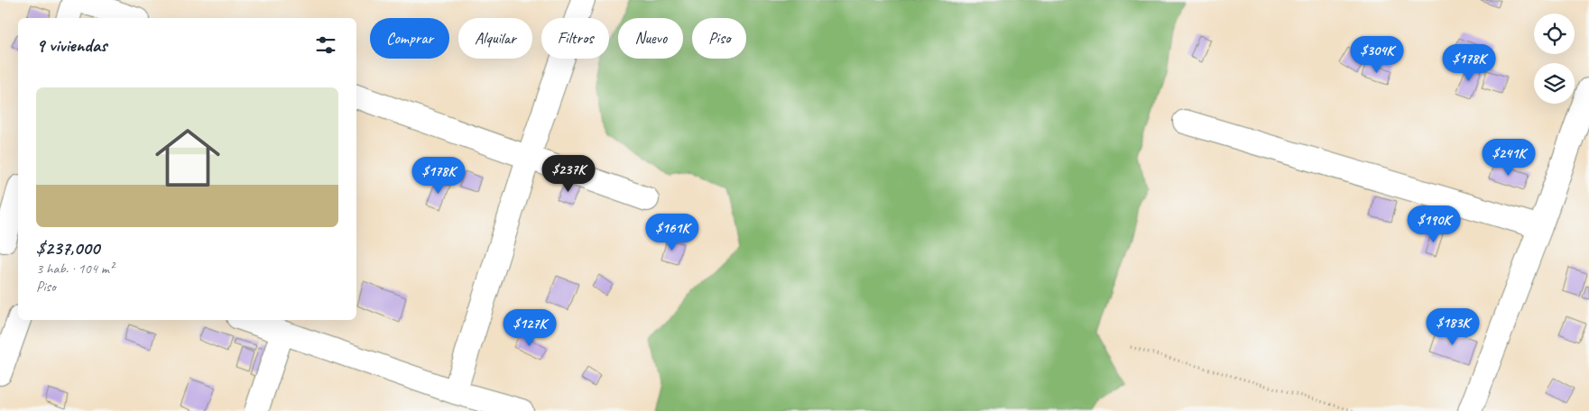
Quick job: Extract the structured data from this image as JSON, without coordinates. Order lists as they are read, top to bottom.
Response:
{
  "page": {
    "chip": [
      "Comprar",
      "Alquilar",
      "Filtros",
      "Nuevo",
      "Piso"
    ],
    "heading": "9 viviendas",
    "price": [
      "$304K",
      "$178K",
      "$241K",
      "$237K",
      "$178K",
      "$190K",
      "$161K",
      "$183K",
      "$127K"
    ],
    "list": [
      {
        "name": "$237,000",
        "note": "3 hab. · 104 m² · Piso"
      }
    ]
  }
}
